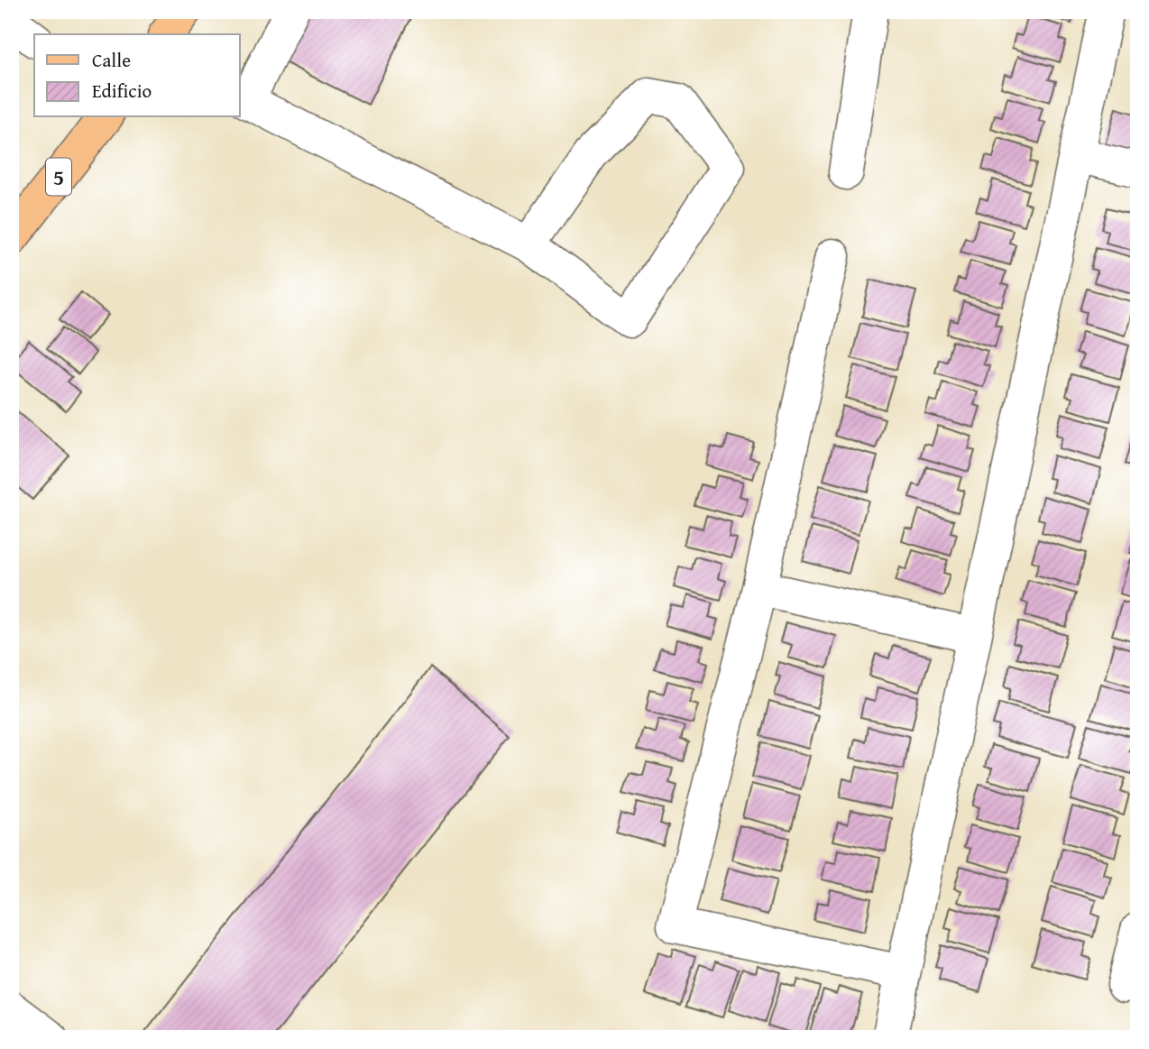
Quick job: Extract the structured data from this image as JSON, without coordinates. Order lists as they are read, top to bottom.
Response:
{
  "streets": {
    "main road": ["5"]
  },
  "legend": ["Calle", "Edificio"]
}
